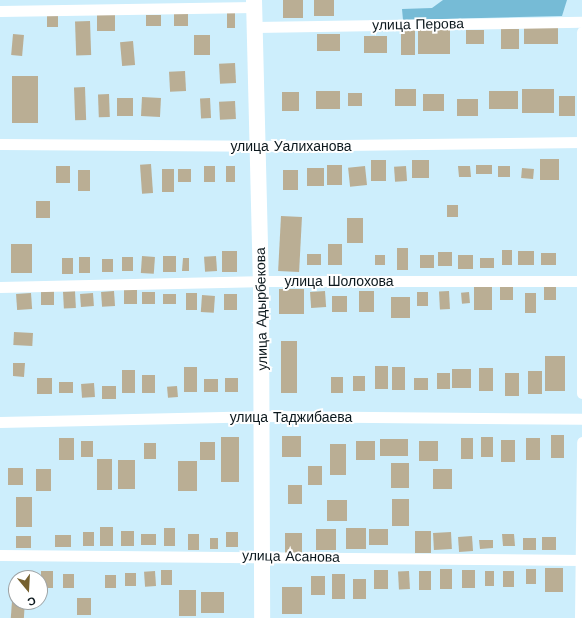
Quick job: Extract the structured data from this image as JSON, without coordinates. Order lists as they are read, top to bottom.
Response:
{
  "streets": {
    "main road": ["улица Адырбекова"],
    "street": [
      "улица Перова",
      "улица Уалиханова",
      "улица Шолохова",
      "улица Таджибаева",
      "улица Асанова"
    ]
  },
  "crossings": [
    ["улица Перова", "улица Адырбекова"],
    ["улица Уалиханова", "улица Адырбекова"],
    ["улица Шолохова", "улица Адырбекова"],
    ["улица Адырбекова", "улица Таджибаева"],
    ["улица Адырбекова", "улица Асанова"]
  ],
  "north": "bottom"
}
